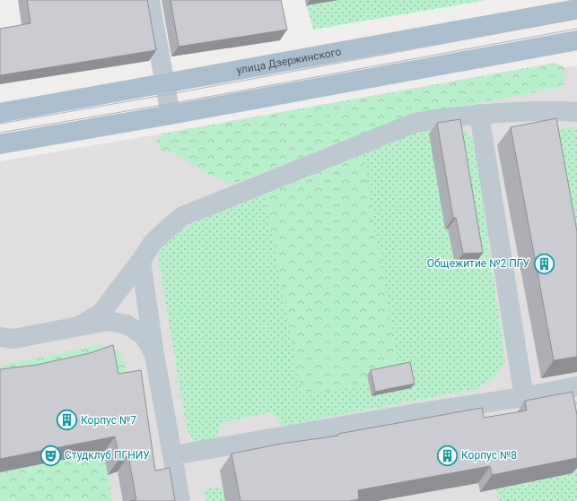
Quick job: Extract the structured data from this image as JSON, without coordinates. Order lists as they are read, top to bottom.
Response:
{
  "streets": {
    "main road": ["улица Дзержинского"]
  },
  "places": {
    "building": ["Общежитие №2 ПГУ", "Корпус №7", "Корпус №8"],
    "theatre": ["Студклуб ПГНИУ"]
  }
}
